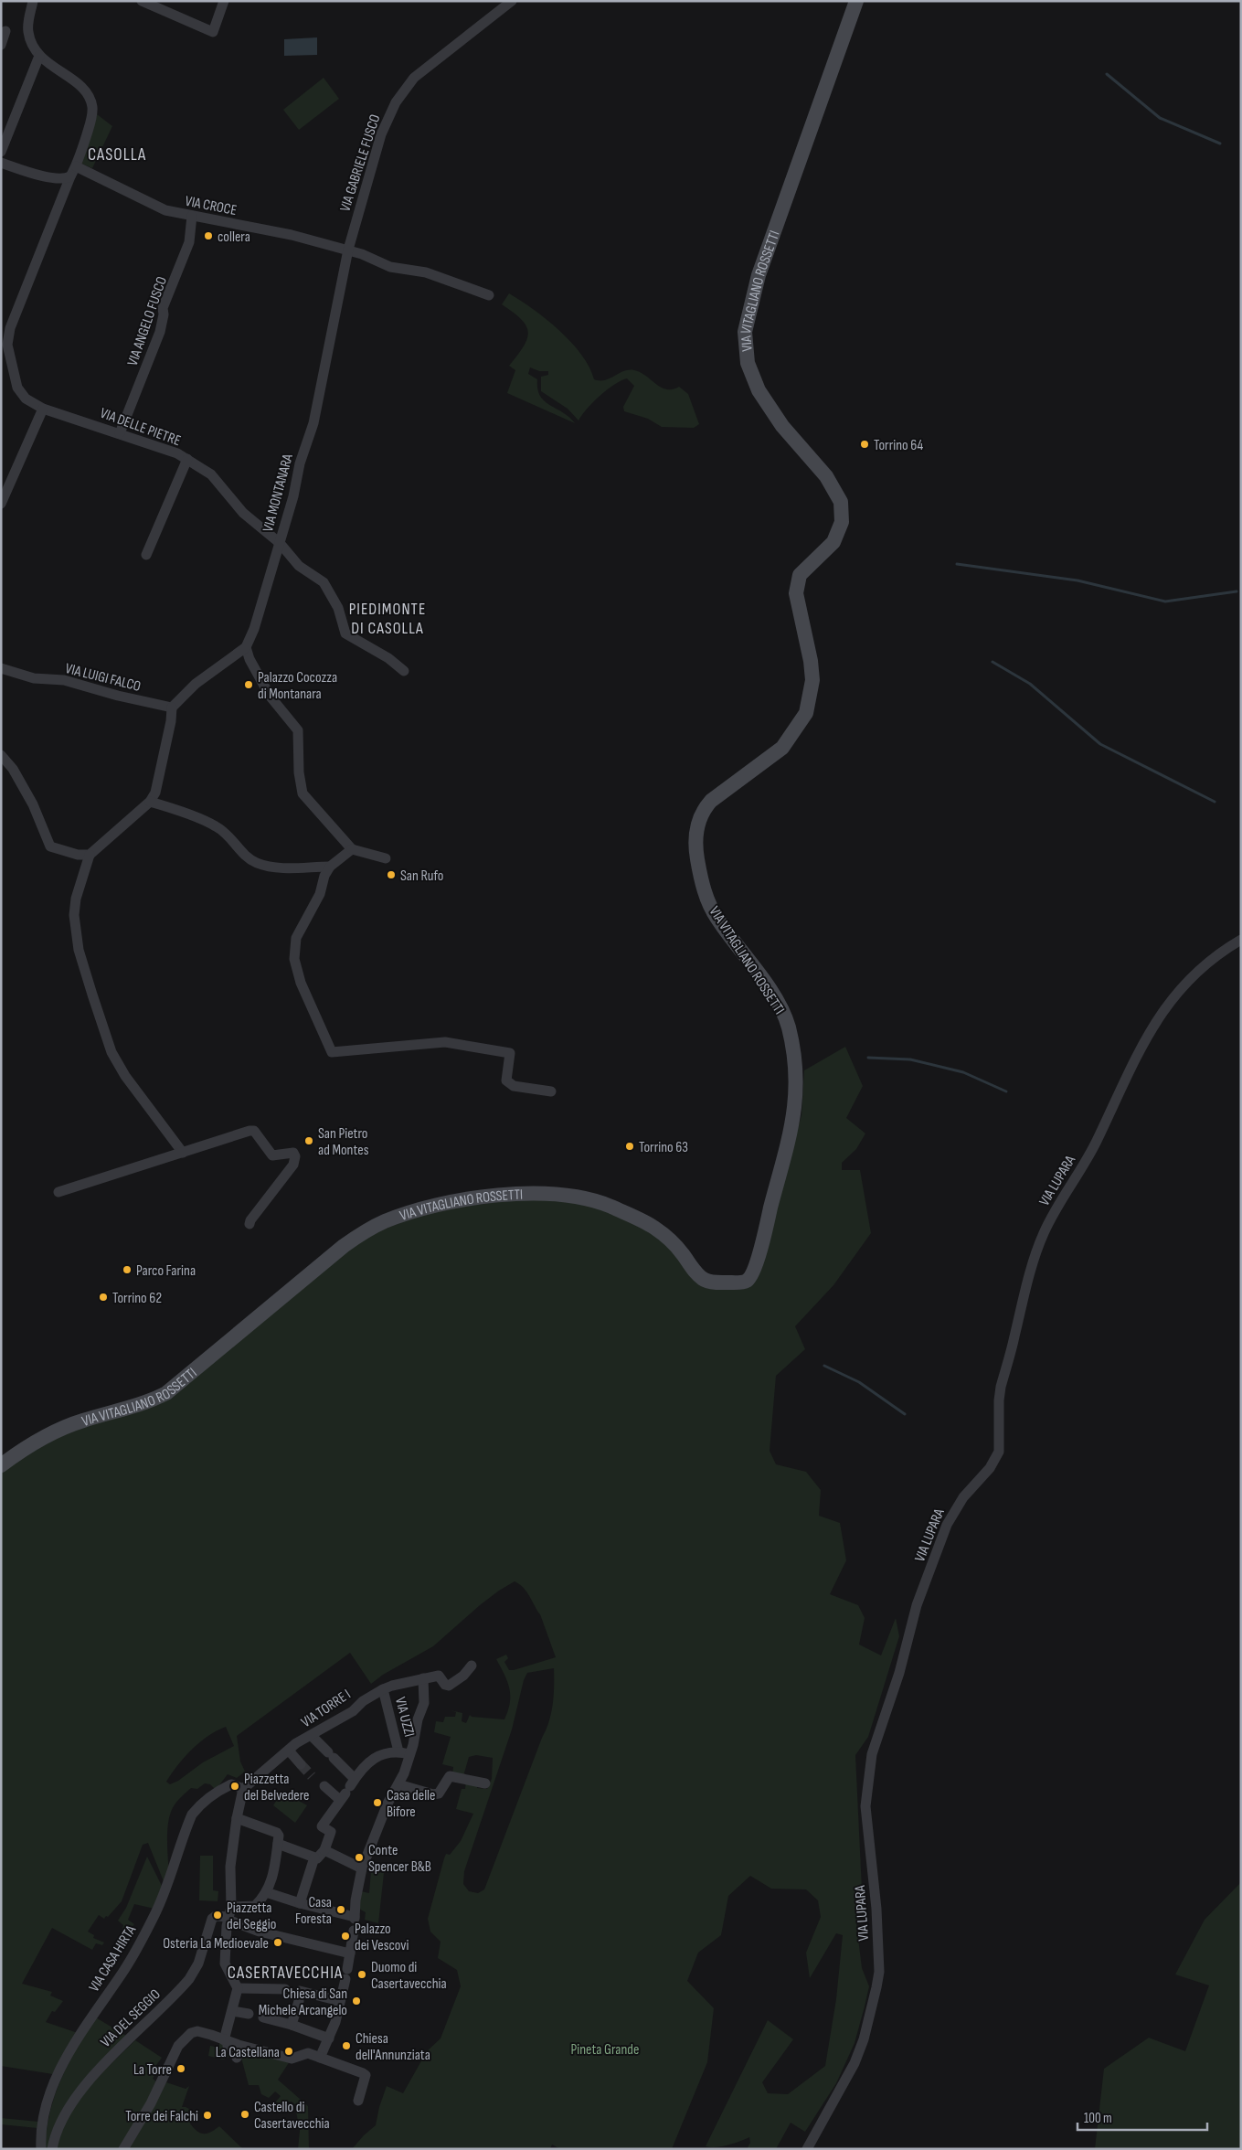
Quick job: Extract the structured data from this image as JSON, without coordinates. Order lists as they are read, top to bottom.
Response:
{
  "streets": {
    "street": [
      "VIA GABRIELE FUSCO",
      "VIA CROCE",
      "VIA VITAGLIANO ROSSETTI",
      "VIA ANGELO FUSCO",
      "VIA DELLE PIETRE",
      "VIA MONTANARA",
      "VIA LUIGI FALCO",
      "VIA LUPARA",
      "VIA TORRE I",
      "VIA UZZI",
      "VIA CASA HIRTA",
      "VIA DEL SEGGIO"
    ]
  },
  "crossings": [
    ["VIA GABRIELE FUSCO", "VIA CROCE"],
    ["VIA GABRIELE FUSCO", "VIA MONTANARA"],
    ["VIA CROCE", "VIA ANGELO FUSCO"],
    ["VIA CROCE", "VIA DELLE PIETRE"],
    ["VIA CROCE", "VIA MONTANARA"],
    ["VIA ANGELO FUSCO", "VIA DELLE PIETRE"],
    ["VIA DELLE PIETRE", "VIA MONTANARA"],
    ["VIA TORRE I", "VIA UZZI"],
    ["VIA TORRE I", "VIA CASA HIRTA"]
  ],
  "districts": ["CASOLLA", "PIEDIMONTE DI CASOLLA", "CASERTAVECCHIA"],
  "parks": ["Pineta Grande"],
  "places": [
    "collera",
    "Torrino 64",
    "Palazzo Cocozza di Montanara",
    "San Rufo",
    "San Pietro ad Montes",
    "Torrino 63",
    "Parco Farina",
    "Torrino 62",
    "Piazzetta del Belvedere",
    "Casa delle Bifore",
    "Conte Spencer B&B",
    "Casa Foresta",
    "Piazzetta del Seggio",
    "Palazzo dei Vescovi",
    "Osteria La Medioevale",
    "Duomo di Casertavecchia",
    "Chiesa di San Michele Arcangelo",
    "Chiesa dell'Annunziata",
    "La Castellana",
    "La Torre",
    "Castello di Casertavecchia",
    "Torre dei Falchi"
  ],
  "scale_bar": "100 m"
}
